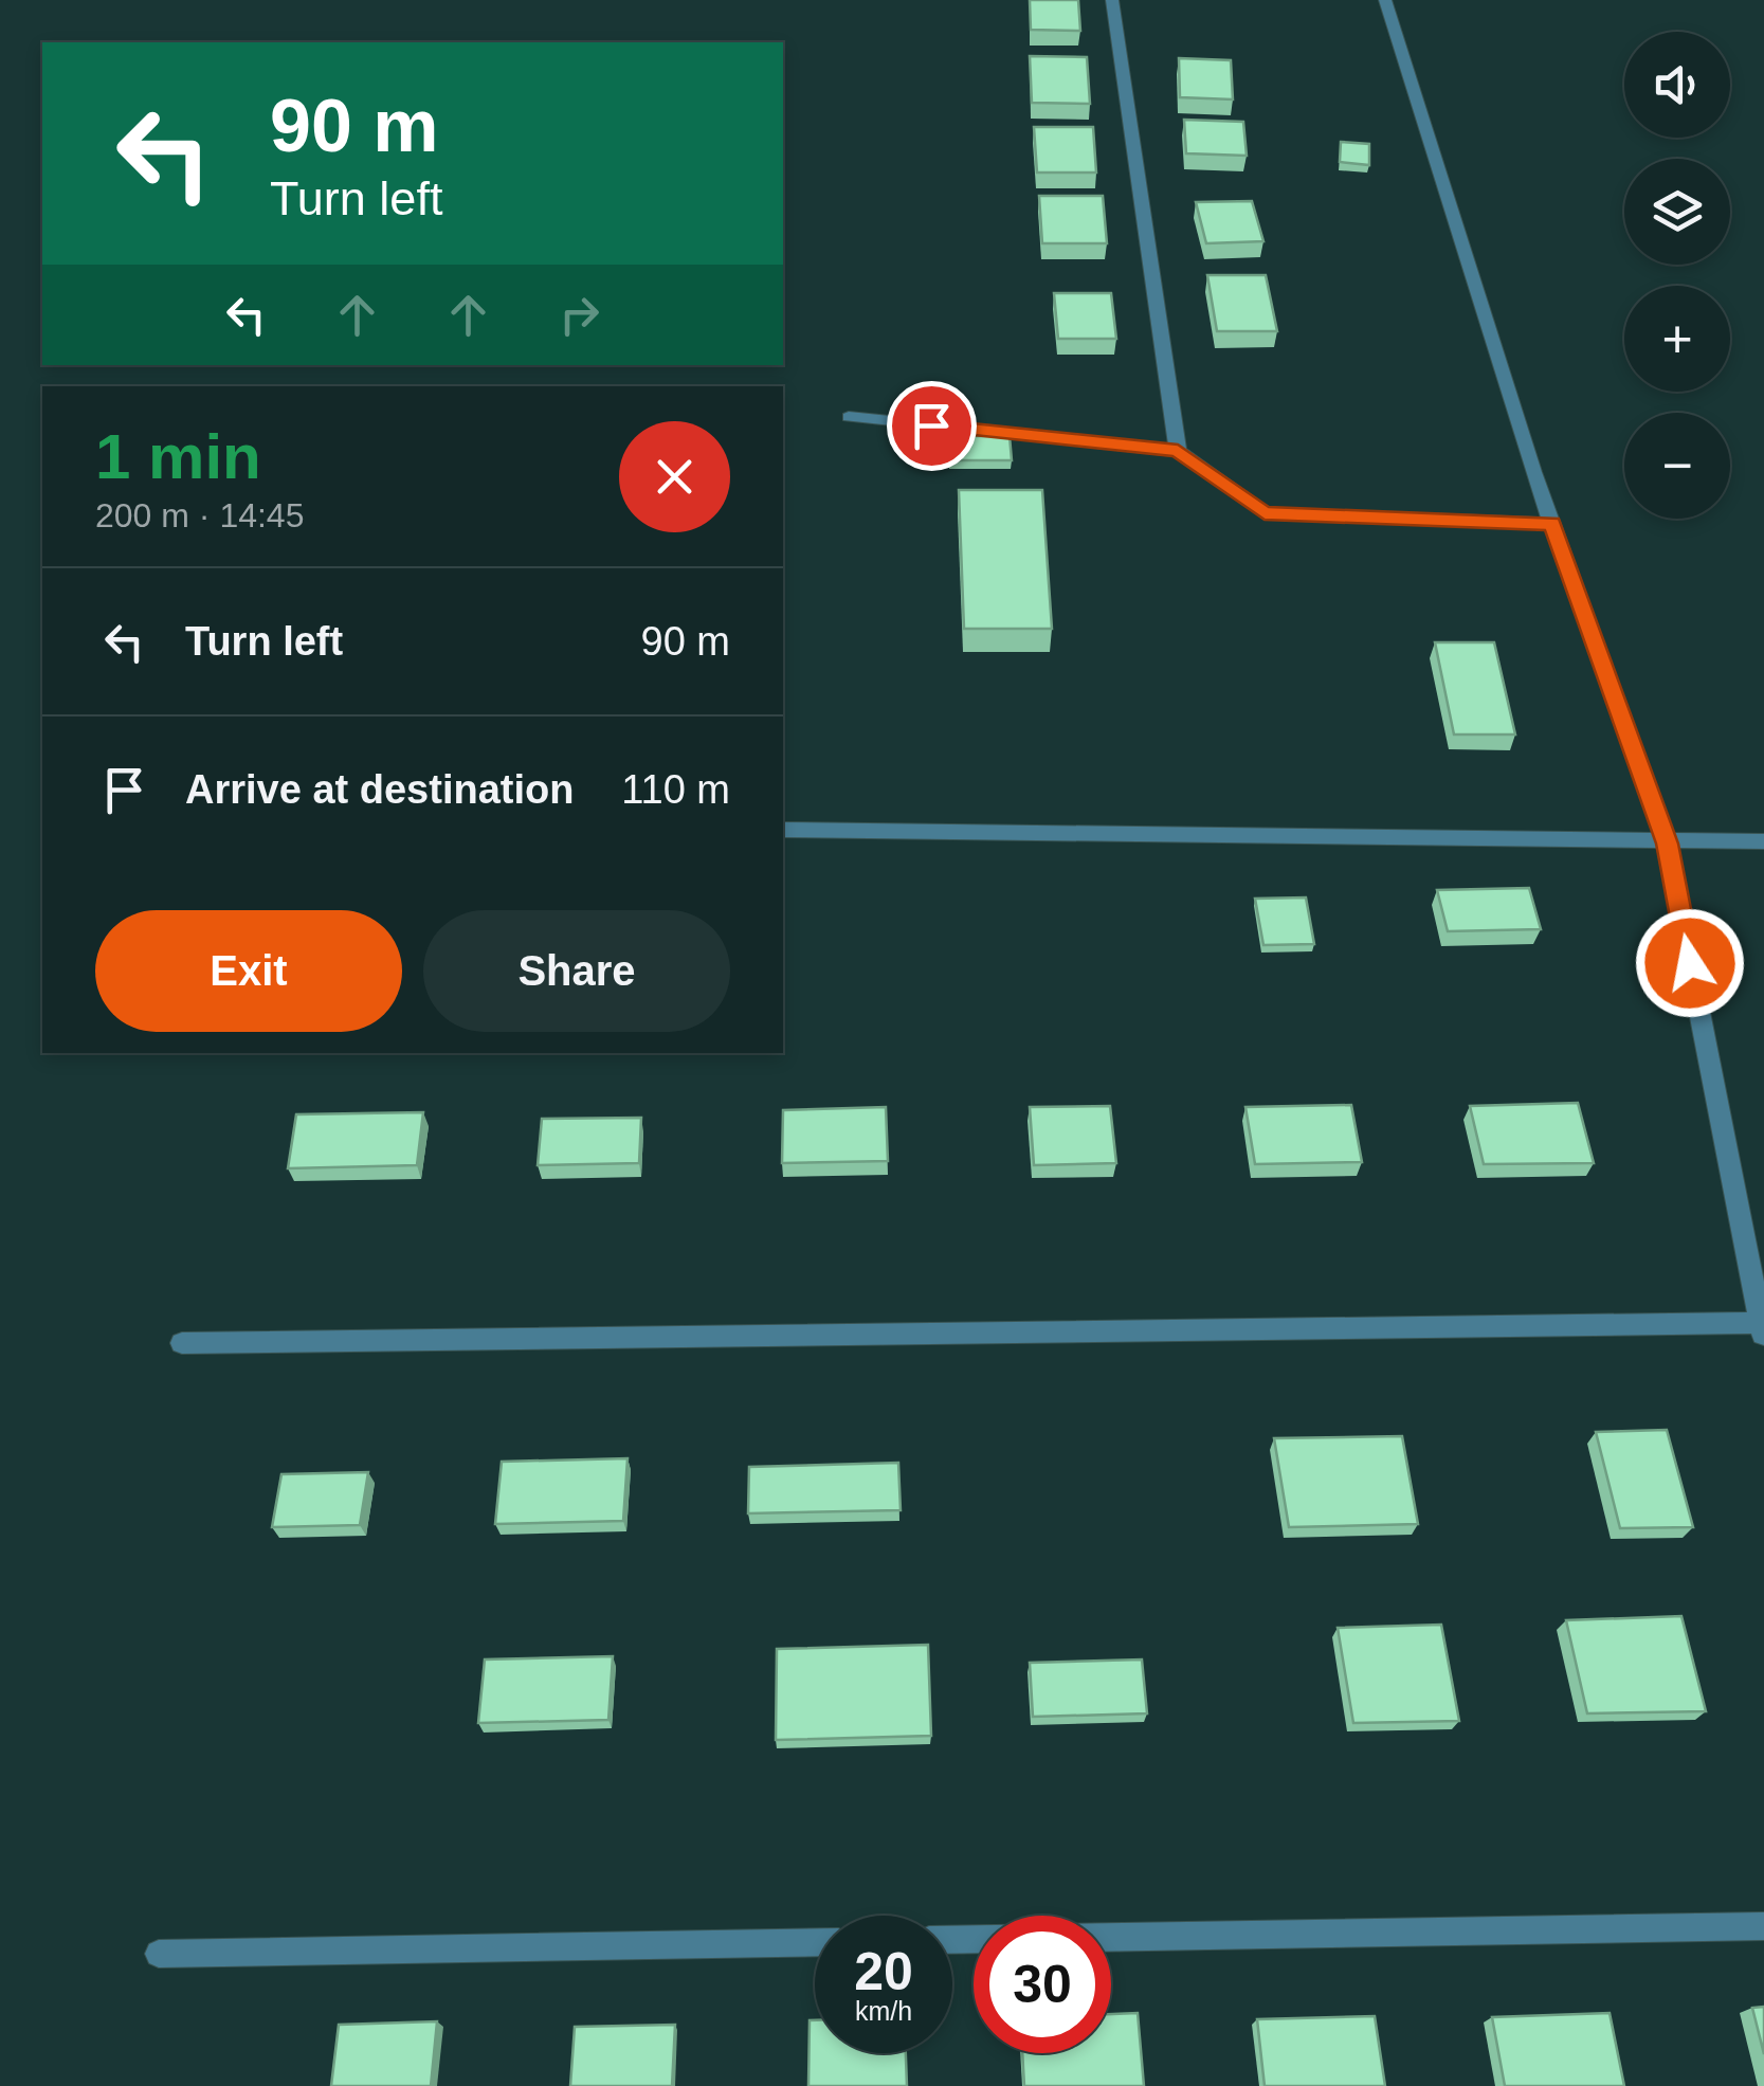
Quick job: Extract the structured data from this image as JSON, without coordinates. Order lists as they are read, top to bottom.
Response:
{
  "page": {
    "map_buttons": ["+", "−"],
    "turn": ["90 m", "Turn left"],
    "heading": ["1 min", "200 m · 14:45"],
    "list": [
      {
        "name": "Turn left",
        "value": "90 m"
      },
      {
        "name": "Arrive at destination",
        "value": "110 m"
      }
    ],
    "buttons": ["Exit", "Share"],
    "speed": "20 km/h",
    "limit": "30"
  }
}
